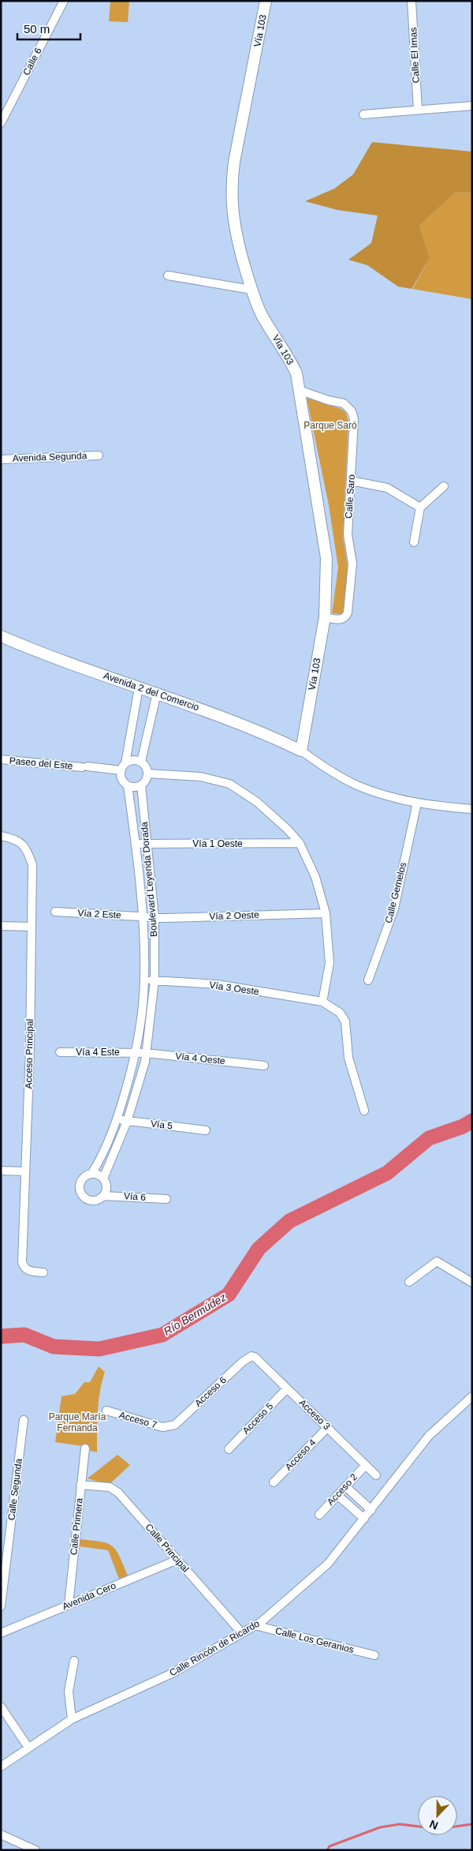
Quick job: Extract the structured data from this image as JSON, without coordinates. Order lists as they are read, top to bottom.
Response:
{
  "streets": {
    "main road": ["Vía 103", "Avenida 2 del Comercio"],
    "street": [
      "Calle El Imas",
      "Calle 6",
      "Avenida Segunda",
      "Calle Saro",
      "Paseo del Este",
      "Vía 1 Oeste",
      "Boulevard Leyenda Dorada",
      "Calle Gemelos",
      "Vía 2 Este",
      "Vía 2 Oeste",
      "Vía 3 Oeste",
      "Vía 4 Este",
      "Acceso Principal",
      "Vía 4 Oeste",
      "Vía 5",
      "Vía 6",
      "Acceso 6",
      "Acceso 3",
      "Acceso 5",
      "Acceso 7",
      "Acceso 4",
      "Calle Segunda",
      "Acceso 2",
      "Calle Primera",
      "Calle Principal",
      "Avenida Cero",
      "Calle Los Geranios",
      "Calle Rincón de Ricardo"
    ]
  },
  "crossings": [
    ["Vía 103", "Calle Saro"],
    ["Vía 103", "Avenida 2 del Comercio"],
    ["Paseo del Este", "Boulevard Leyenda Dorada"],
    ["Vía 1 Oeste", "Boulevard Leyenda Dorada"],
    ["Boulevard Leyenda Dorada", "Vía 2 Este"],
    ["Boulevard Leyenda Dorada", "Vía 2 Oeste"],
    ["Boulevard Leyenda Dorada", "Vía 3 Oeste"],
    ["Boulevard Leyenda Dorada", "Vía 4 Este"],
    ["Boulevard Leyenda Dorada", "Vía 4 Oeste"],
    ["Boulevard Leyenda Dorada", "Vía 5"],
    ["Boulevard Leyenda Dorada", "Vía 6"],
    ["Vía 2 Este", "Vía 2 Oeste"],
    ["Vía 4 Este", "Vía 4 Oeste"],
    ["Acceso 6", "Acceso 3"],
    ["Acceso 6", "Acceso 7"],
    ["Acceso 3", "Acceso 5"],
    ["Acceso 3", "Acceso 4"],
    ["Acceso 3", "Acceso 2"],
    ["Calle Primera", "Calle Principal"],
    ["Calle Primera", "Avenida Cero"],
    ["Calle Principal", "Avenida Cero"],
    ["Calle Principal", "Calle Rincón de Ricardo"],
    ["Calle Los Geranios", "Calle Rincón de Ricardo"]
  ],
  "water": ["Río Bermúdez"],
  "parks": ["Parque Saró", "Parque María Fernanda"],
  "scale_bar": "50 m",
  "north": "bottom"
}
